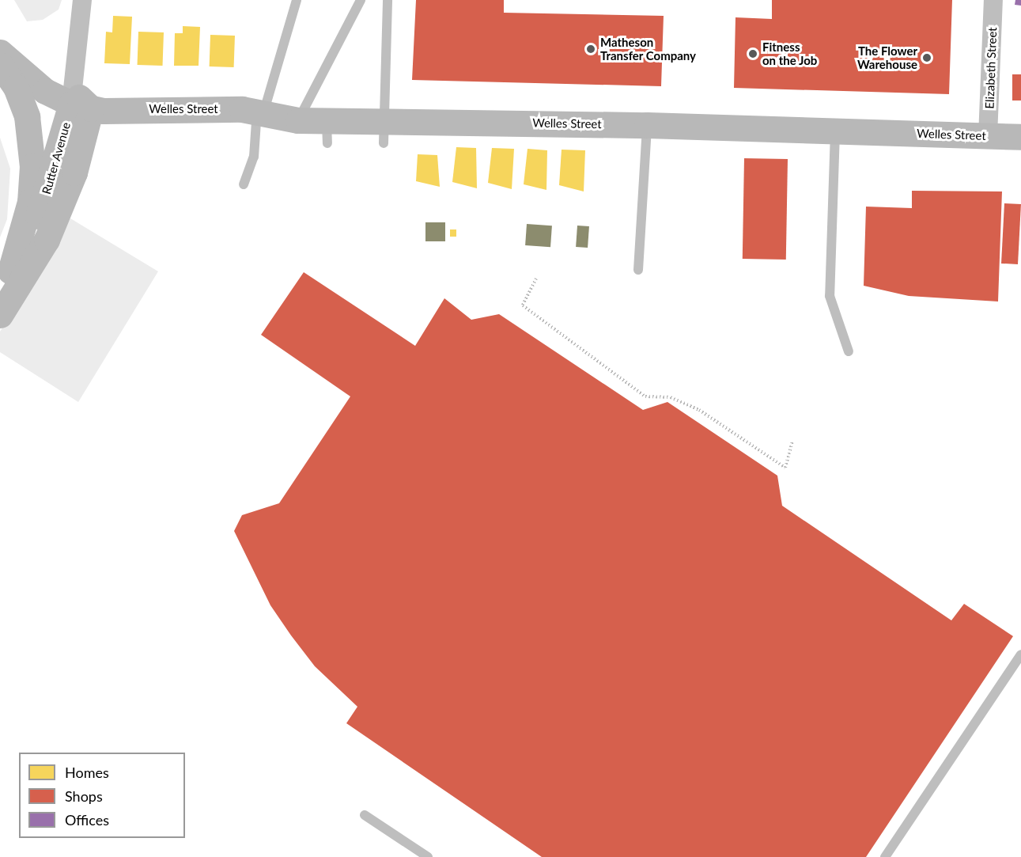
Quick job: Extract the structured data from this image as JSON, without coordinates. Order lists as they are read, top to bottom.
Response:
{
  "streets": {
    "main road": ["Welles Street", "Rutter Avenue"],
    "street": ["Elizabeth Street"]
  },
  "crossings": [
    ["Elizabeth Street", "Welles Street"],
    ["Welles Street", "Rutter Avenue"]
  ],
  "places": ["Matheson Transfer Company", "Fitness on the Job", "The Flower Warehouse"],
  "legend": ["Homes", "Shops", "Offices"]
}
